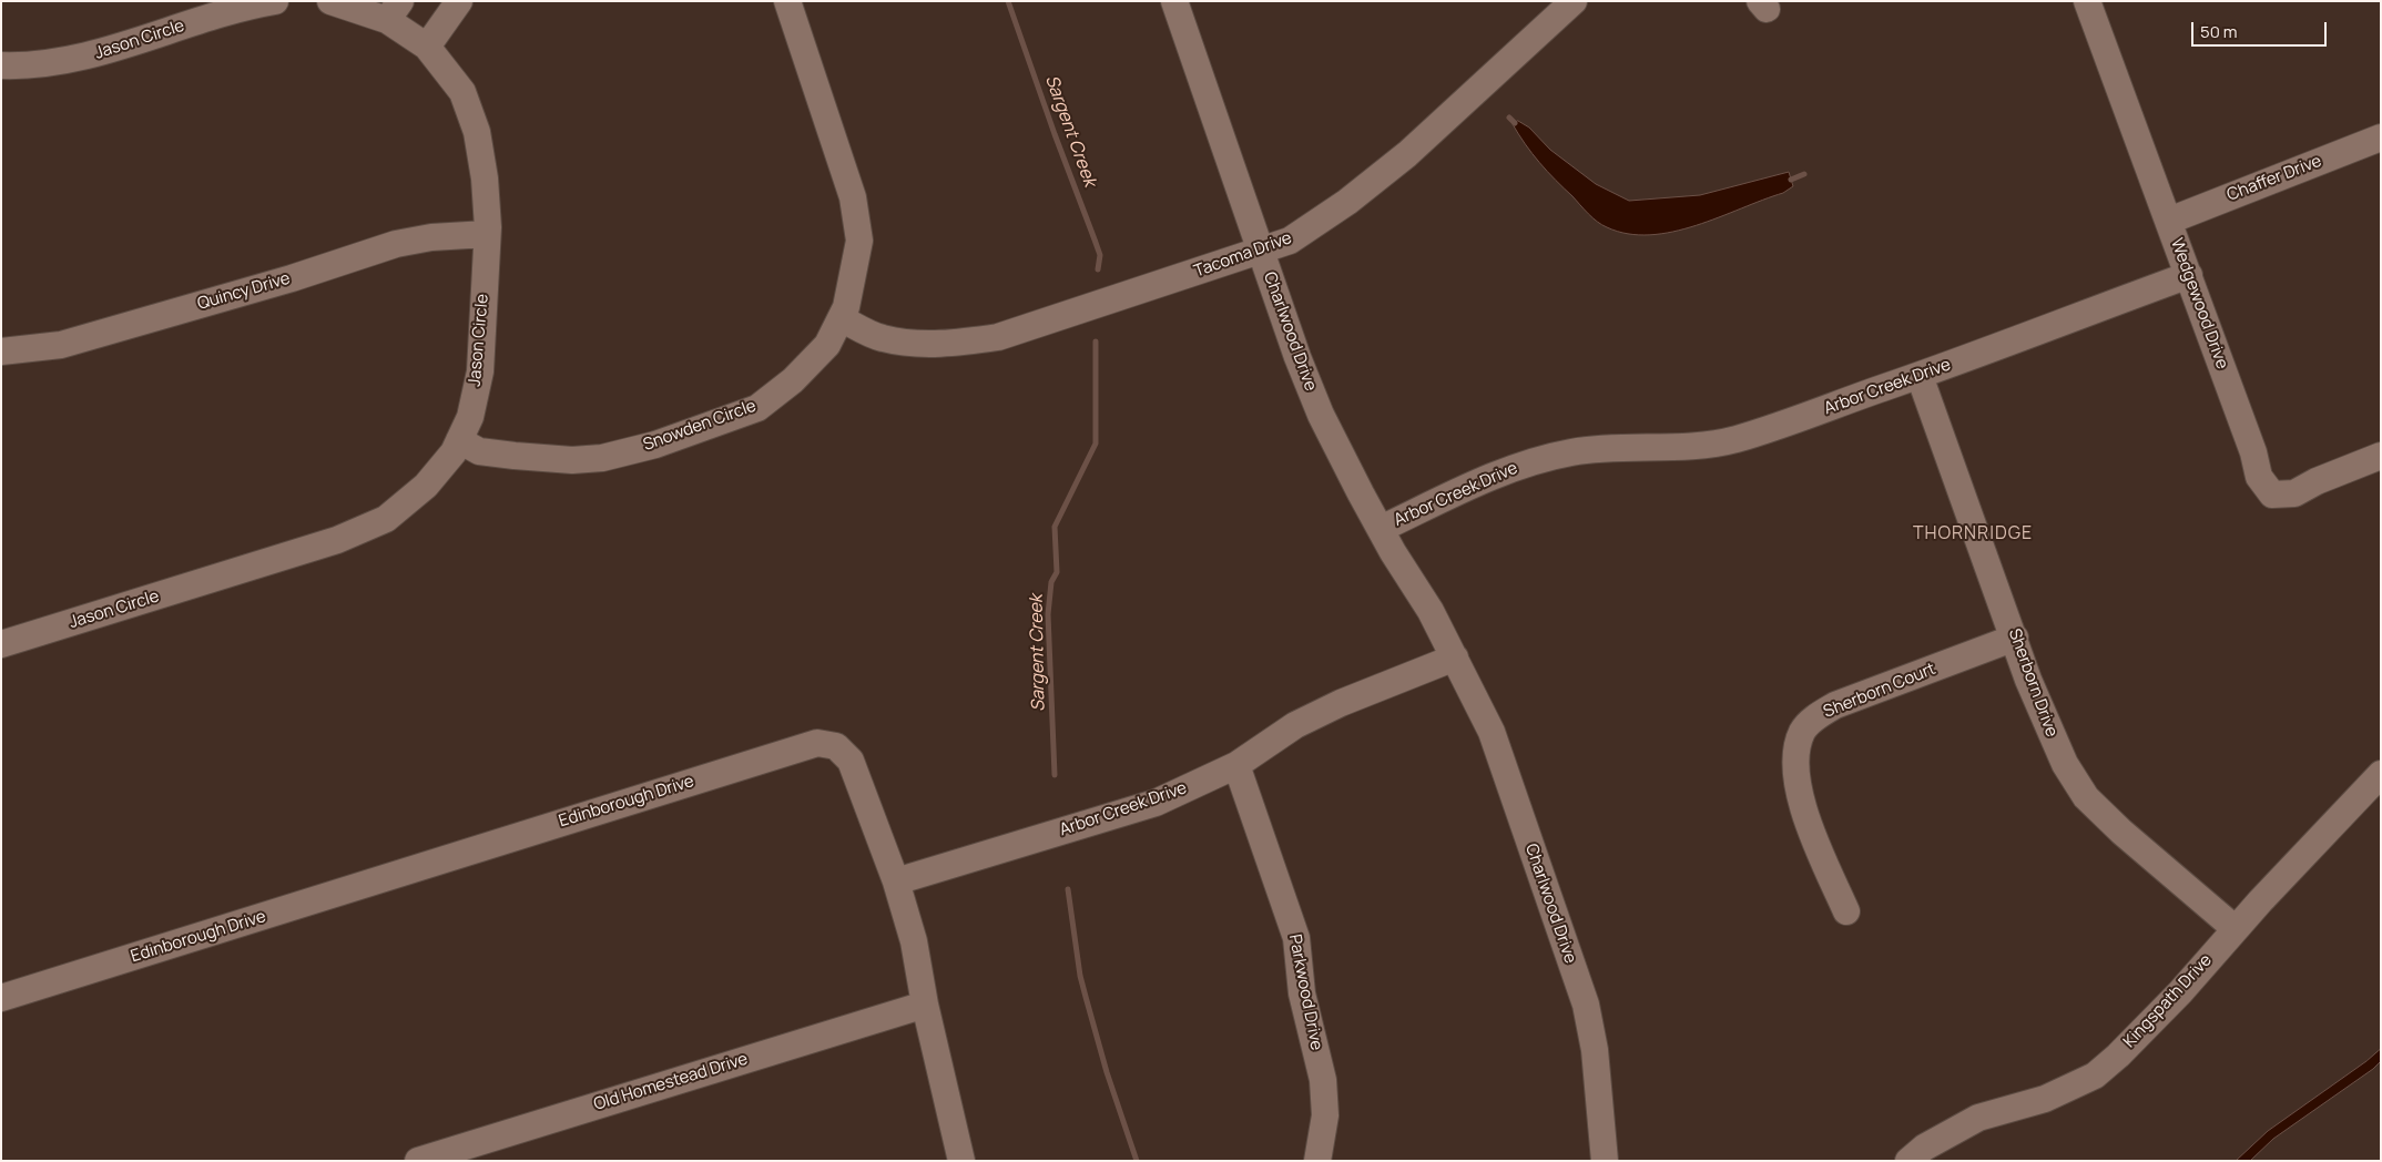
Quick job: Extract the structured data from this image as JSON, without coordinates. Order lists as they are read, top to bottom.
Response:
{
  "streets": {
    "street": [
      "Jason Circle",
      "Chaffer Drive",
      "Tacoma Drive",
      "Quincy Drive",
      "Wedgewood Drive",
      "Charlwood Drive",
      "Arbor Creek Drive",
      "Snowden Circle",
      "Sherborn Drive",
      "Sherborn Court",
      "Edinborough Drive",
      "Parkwood Drive",
      "Kingspath Drive",
      "Old Homestead Drive"
    ]
  },
  "crossings": [
    ["Jason Circle", "Quincy Drive"],
    ["Jason Circle", "Snowden Circle"],
    ["Chaffer Drive", "Wedgewood Drive"],
    ["Tacoma Drive", "Charlwood Drive"],
    ["Tacoma Drive", "Snowden Circle"],
    ["Wedgewood Drive", "Arbor Creek Drive"],
    ["Charlwood Drive", "Arbor Creek Drive"],
    ["Arbor Creek Drive", "Sherborn Drive"],
    ["Arbor Creek Drive", "Edinborough Drive"],
    ["Arbor Creek Drive", "Parkwood Drive"],
    ["Sherborn Drive", "Sherborn Court"],
    ["Sherborn Drive", "Kingspath Drive"],
    ["Edinborough Drive", "Old Homestead Drive"]
  ],
  "districts": ["THORNRIDGE"],
  "water": ["Sargent Creek"],
  "scale_bar": "50 m"
}
